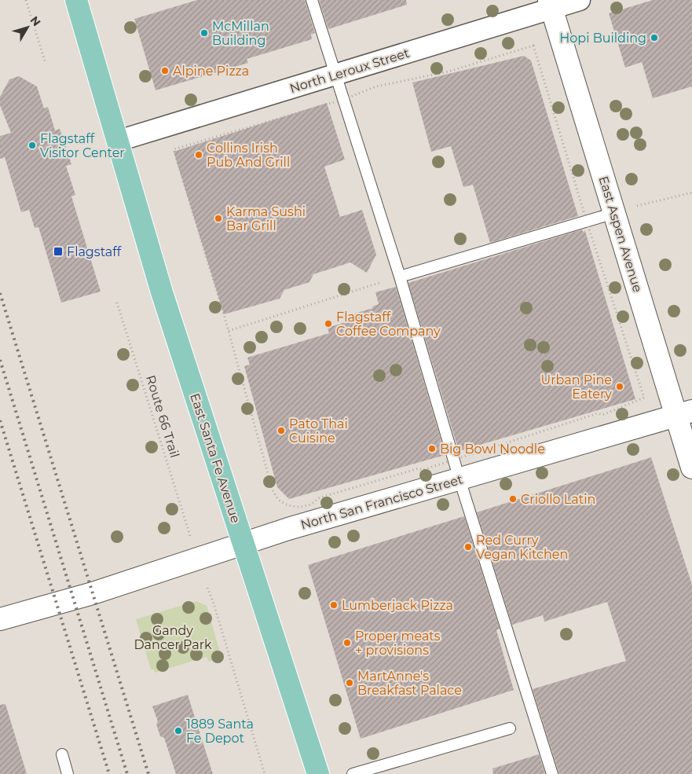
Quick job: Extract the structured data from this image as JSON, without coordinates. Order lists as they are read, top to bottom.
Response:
{
  "streets": {
    "main road": ["East Santa Fe Avenue"],
    "street": ["North Leroux Street", "East Aspen Avenue", "North San Francisco Street"],
    "path": ["Route 66 Trail"]
  },
  "crossings": [
    ["North Leroux Street", "East Aspen Avenue"],
    ["North Leroux Street", "East Santa Fe Avenue"],
    ["East Aspen Avenue", "North San Francisco Street"],
    ["East Santa Fe Avenue", "North San Francisco Street"]
  ],
  "parks": ["Gandy Dancer Park"],
  "places": {
    "other": [
      "McMillan Building",
      "Hopi Building",
      "Alpine Pizza",
      "Flagstaff Visitor Center",
      "Collins Irish Pub And Grill",
      "Karma Sushi Bar Grill",
      "Flagstaff Coffee Company",
      "Urban Pine Eatery",
      "Pato Thai Cuisine",
      "Big Bowl Noodle",
      "Criollo Latin",
      "Red Curry Vegan Kitchen",
      "Lumberjack Pizza",
      "Proper meats + provisions",
      "MartAnne's Breakfast Palace",
      "1889 Santa Fe Depot"
    ],
    "transit": ["Flagstaff"]
  },
  "north": "top right"
}
